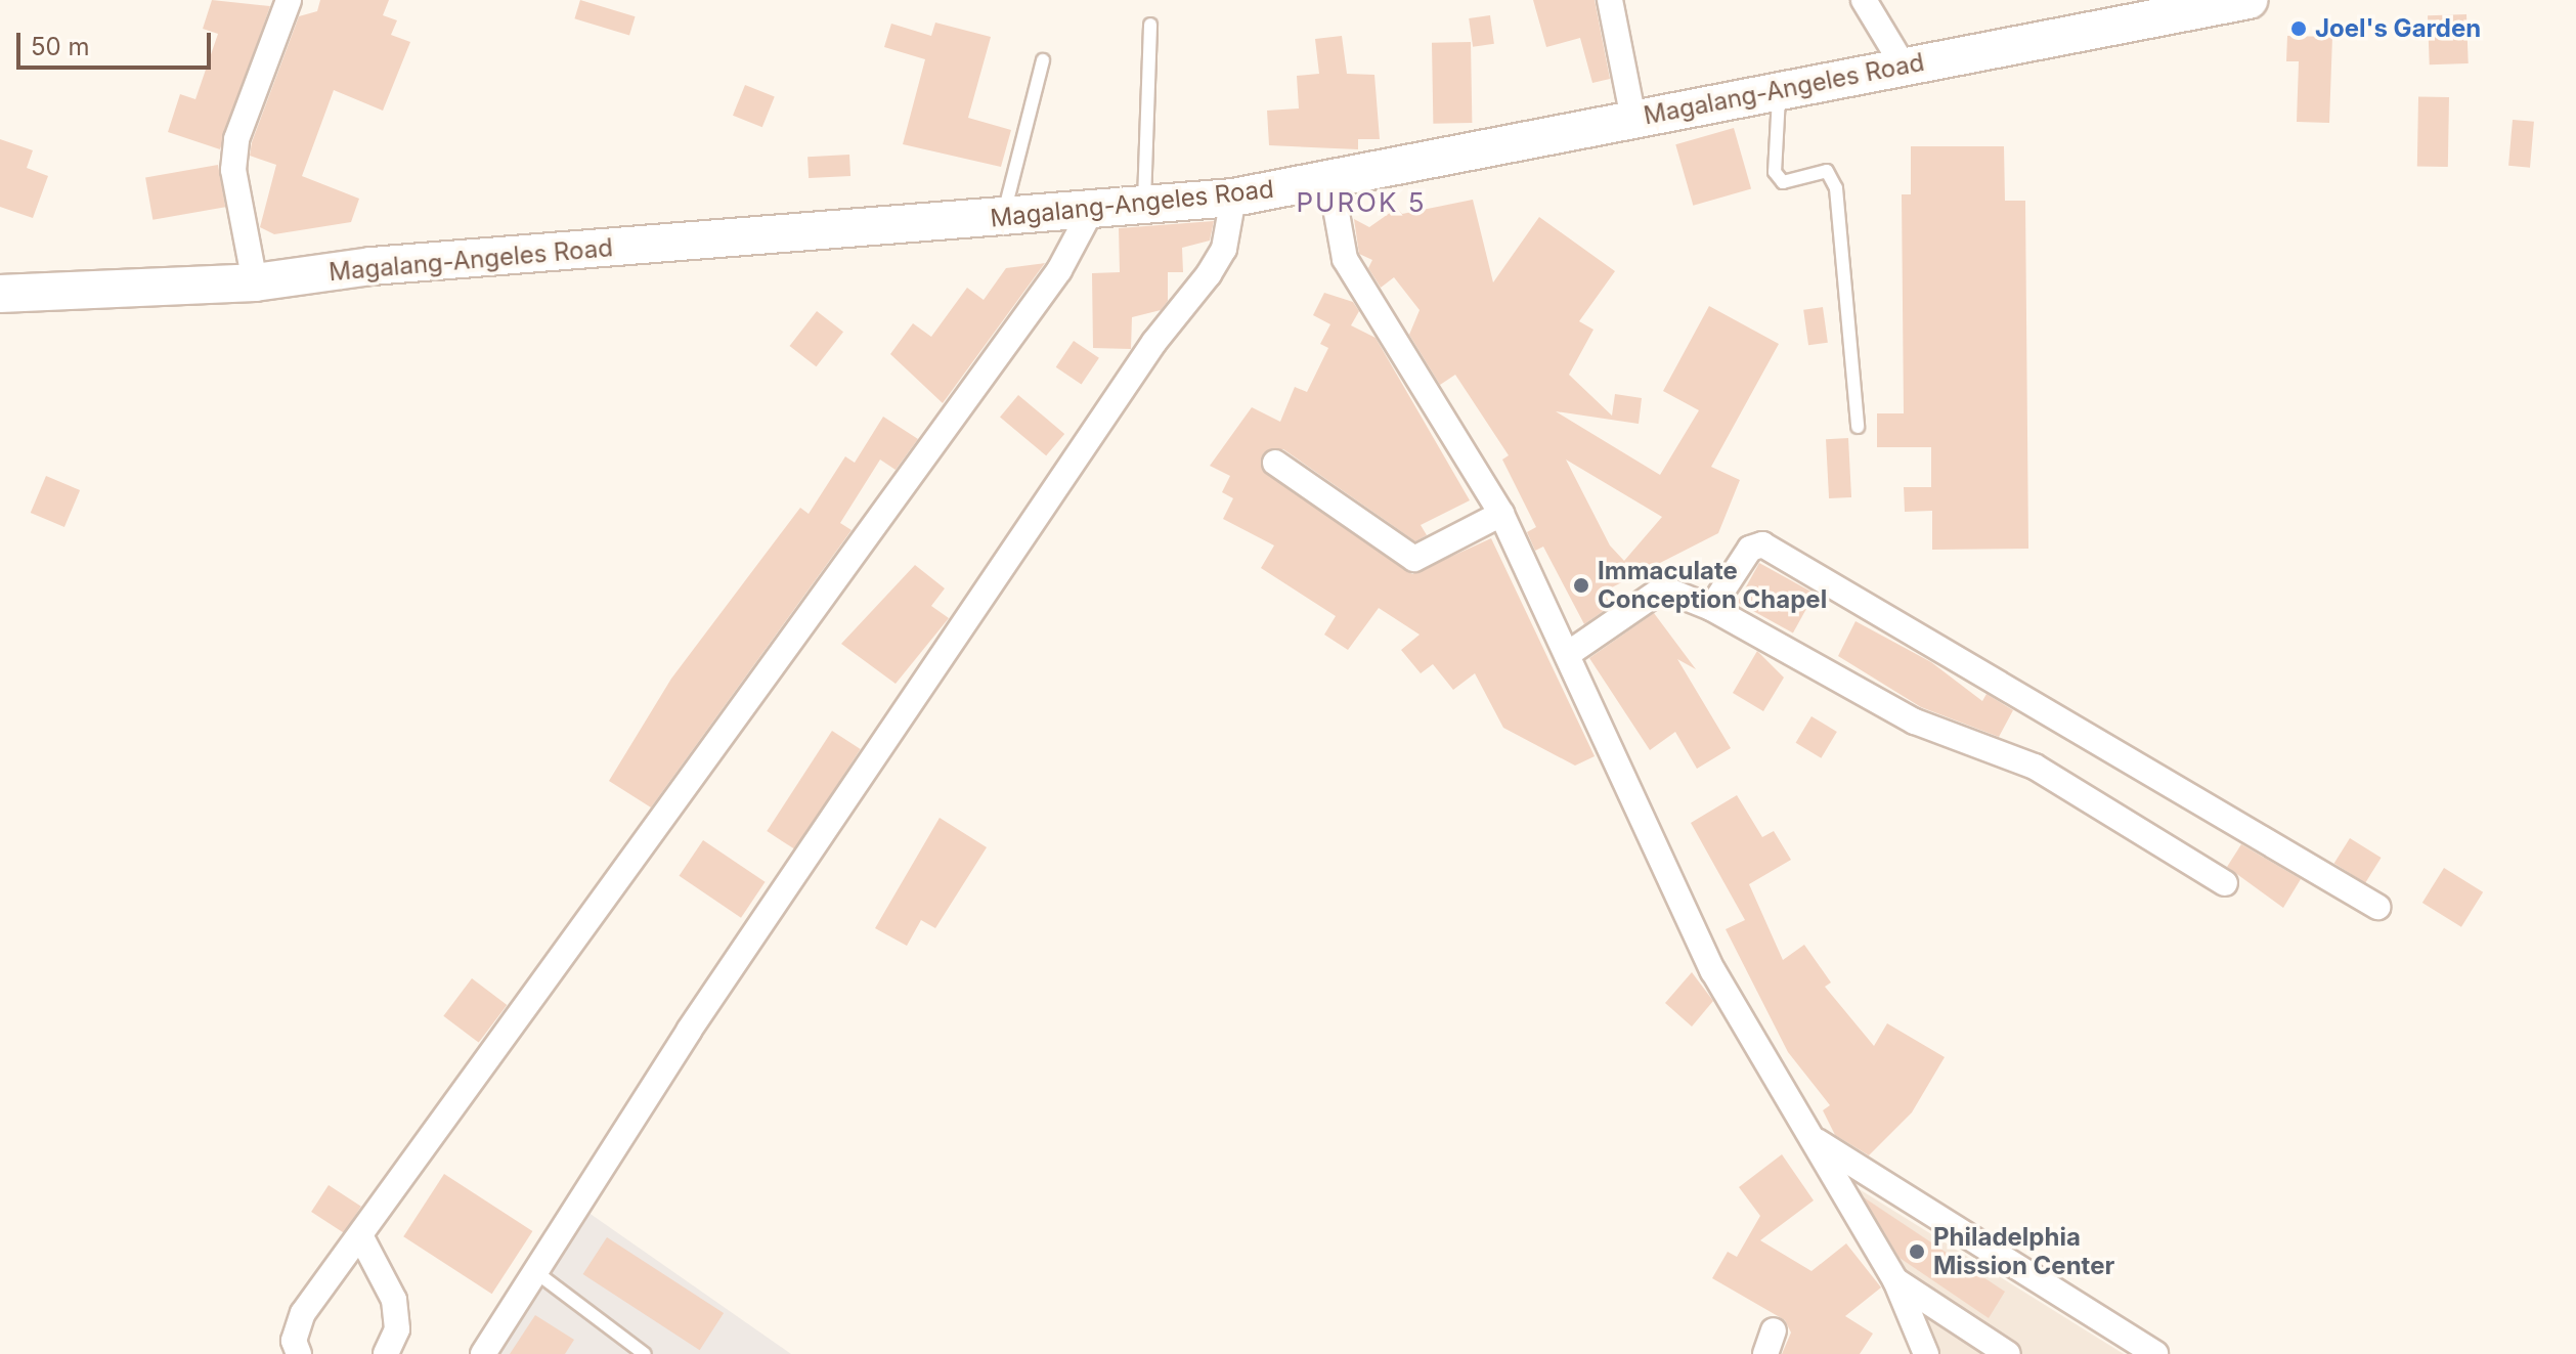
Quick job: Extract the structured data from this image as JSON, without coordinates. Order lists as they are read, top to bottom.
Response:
{
  "streets": {
    "main road": ["Magalang-Angeles Road"]
  },
  "districts": ["PUROK 5"],
  "places": ["Joel's Garden", "Immaculate Conception Chapel", "Philadelphia Mission Center"],
  "scale_bar": "50 m"
}
